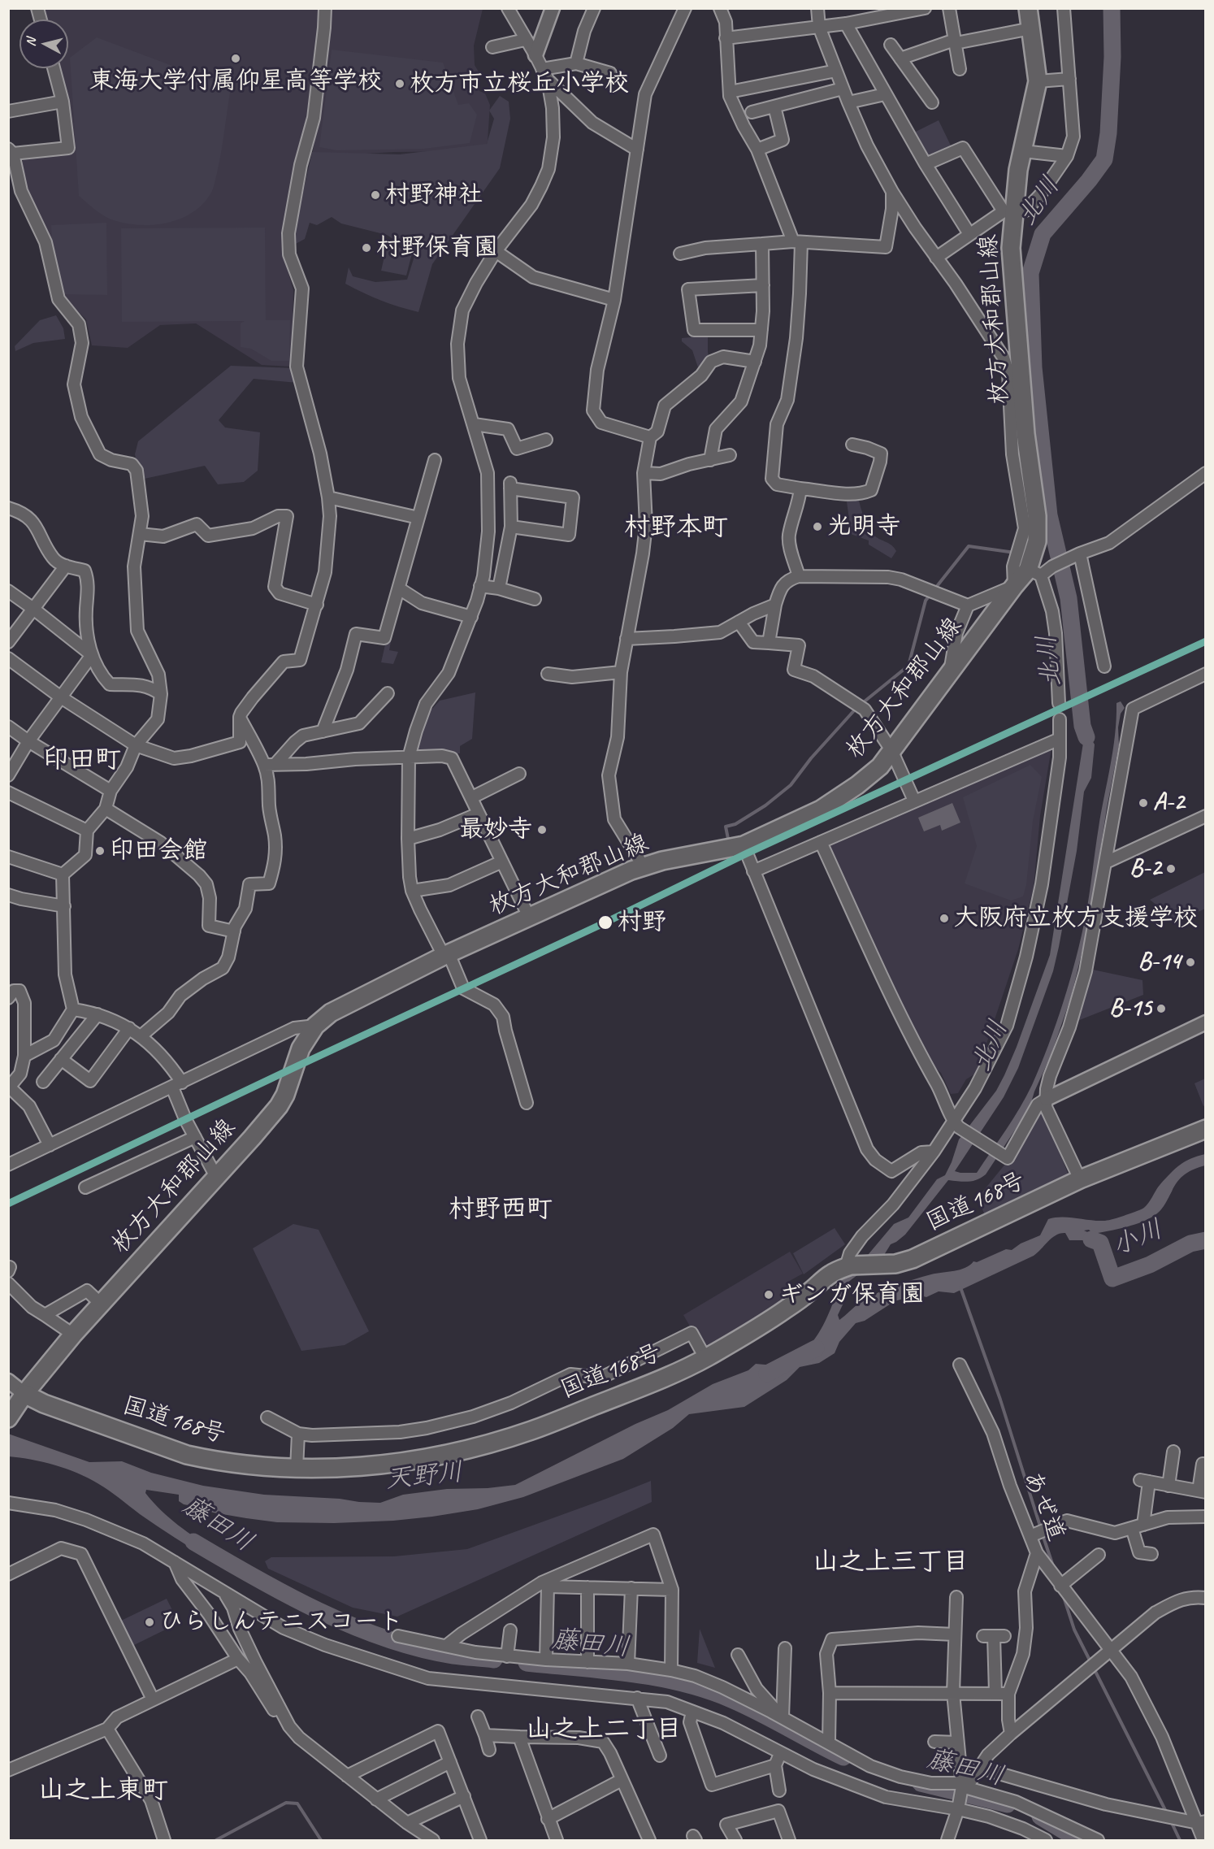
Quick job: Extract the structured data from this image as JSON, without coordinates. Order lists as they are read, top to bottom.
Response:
{
  "streets": {
    "main road": ["枚方大和郡山線", "国道168号"],
    "street": ["あぜ道"]
  },
  "crossings": [
    ["枚方大和郡山線", "国道168号"]
  ],
  "districts": [
    "村野本町",
    "印田町",
    "村野西町",
    "山之上三丁目",
    "山之上二丁目",
    "山之上東町"
  ],
  "water": [
    "北川",
    "小川",
    "天野川",
    "藤田川"
  ],
  "places": [
    "東海大学付属仰星高等学校",
    "枚方市立桜丘小学校",
    "村野神社",
    "村野保育園",
    "光明寺",
    "A-2",
    "最妙寺",
    "印田会館",
    "B-2",
    "大阪府立枚方支援学校",
    "村野",
    "B-14",
    "B-15",
    "ギンガ保育園",
    "ひらしんテニスコート"
  ],
  "north": "left"
}
